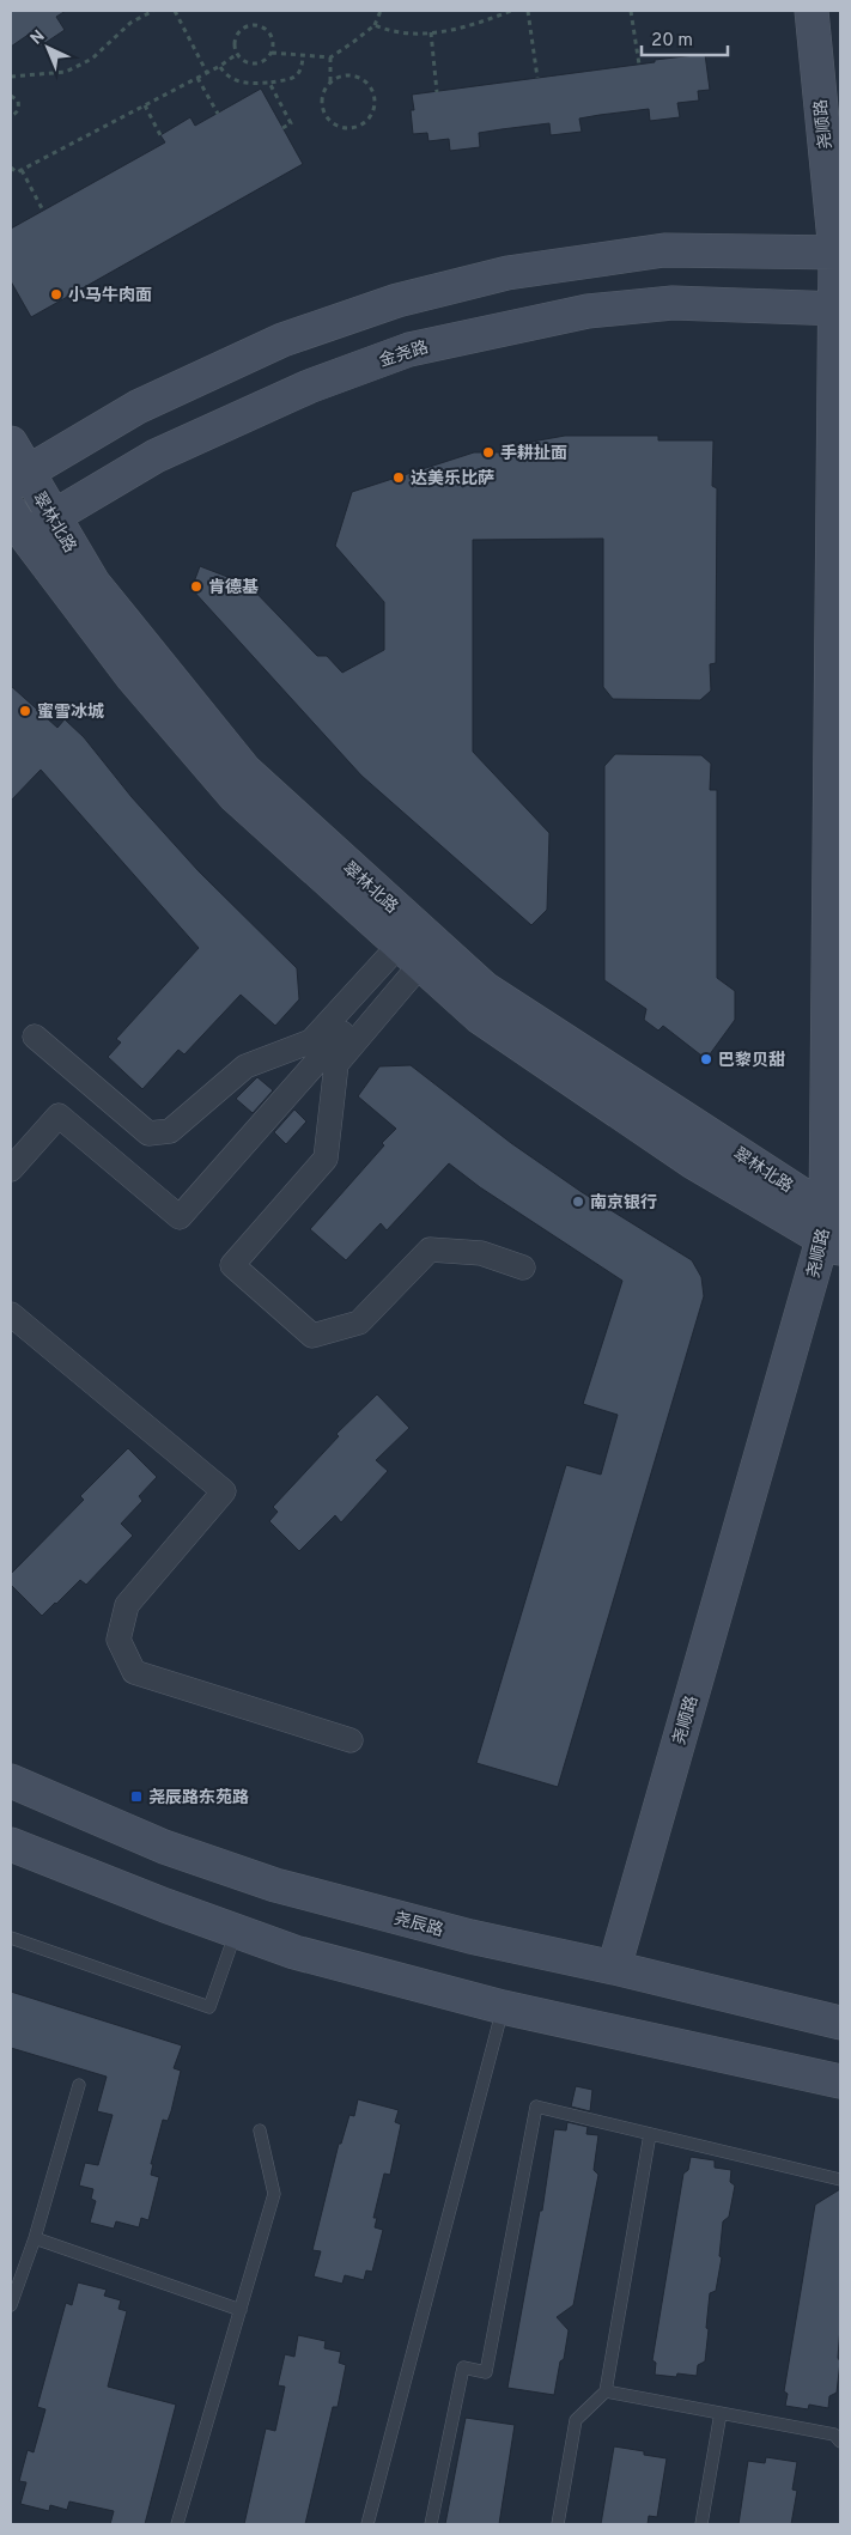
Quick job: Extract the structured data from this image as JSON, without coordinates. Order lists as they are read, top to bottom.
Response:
{
  "streets": {
    "main road": [
      "尧顺路",
      "金尧路",
      "翠林北路",
      "尧辰路"
    ]
  },
  "crossings": [
    ["尧顺路", "金尧路"],
    ["尧顺路", "翠林北路"],
    ["尧顺路", "尧辰路"],
    ["金尧路", "翠林北路"]
  ],
  "places": {
    "other": [
      "小马牛肉面",
      "手耕扯面",
      "达美乐比萨",
      "肯德基",
      "蜜雪冰城",
      "巴黎贝甜",
      "南京银行"
    ],
    "transit": ["尧辰路·东苑路"]
  },
  "scale_bar": "20 m",
  "north": "top left"
}
